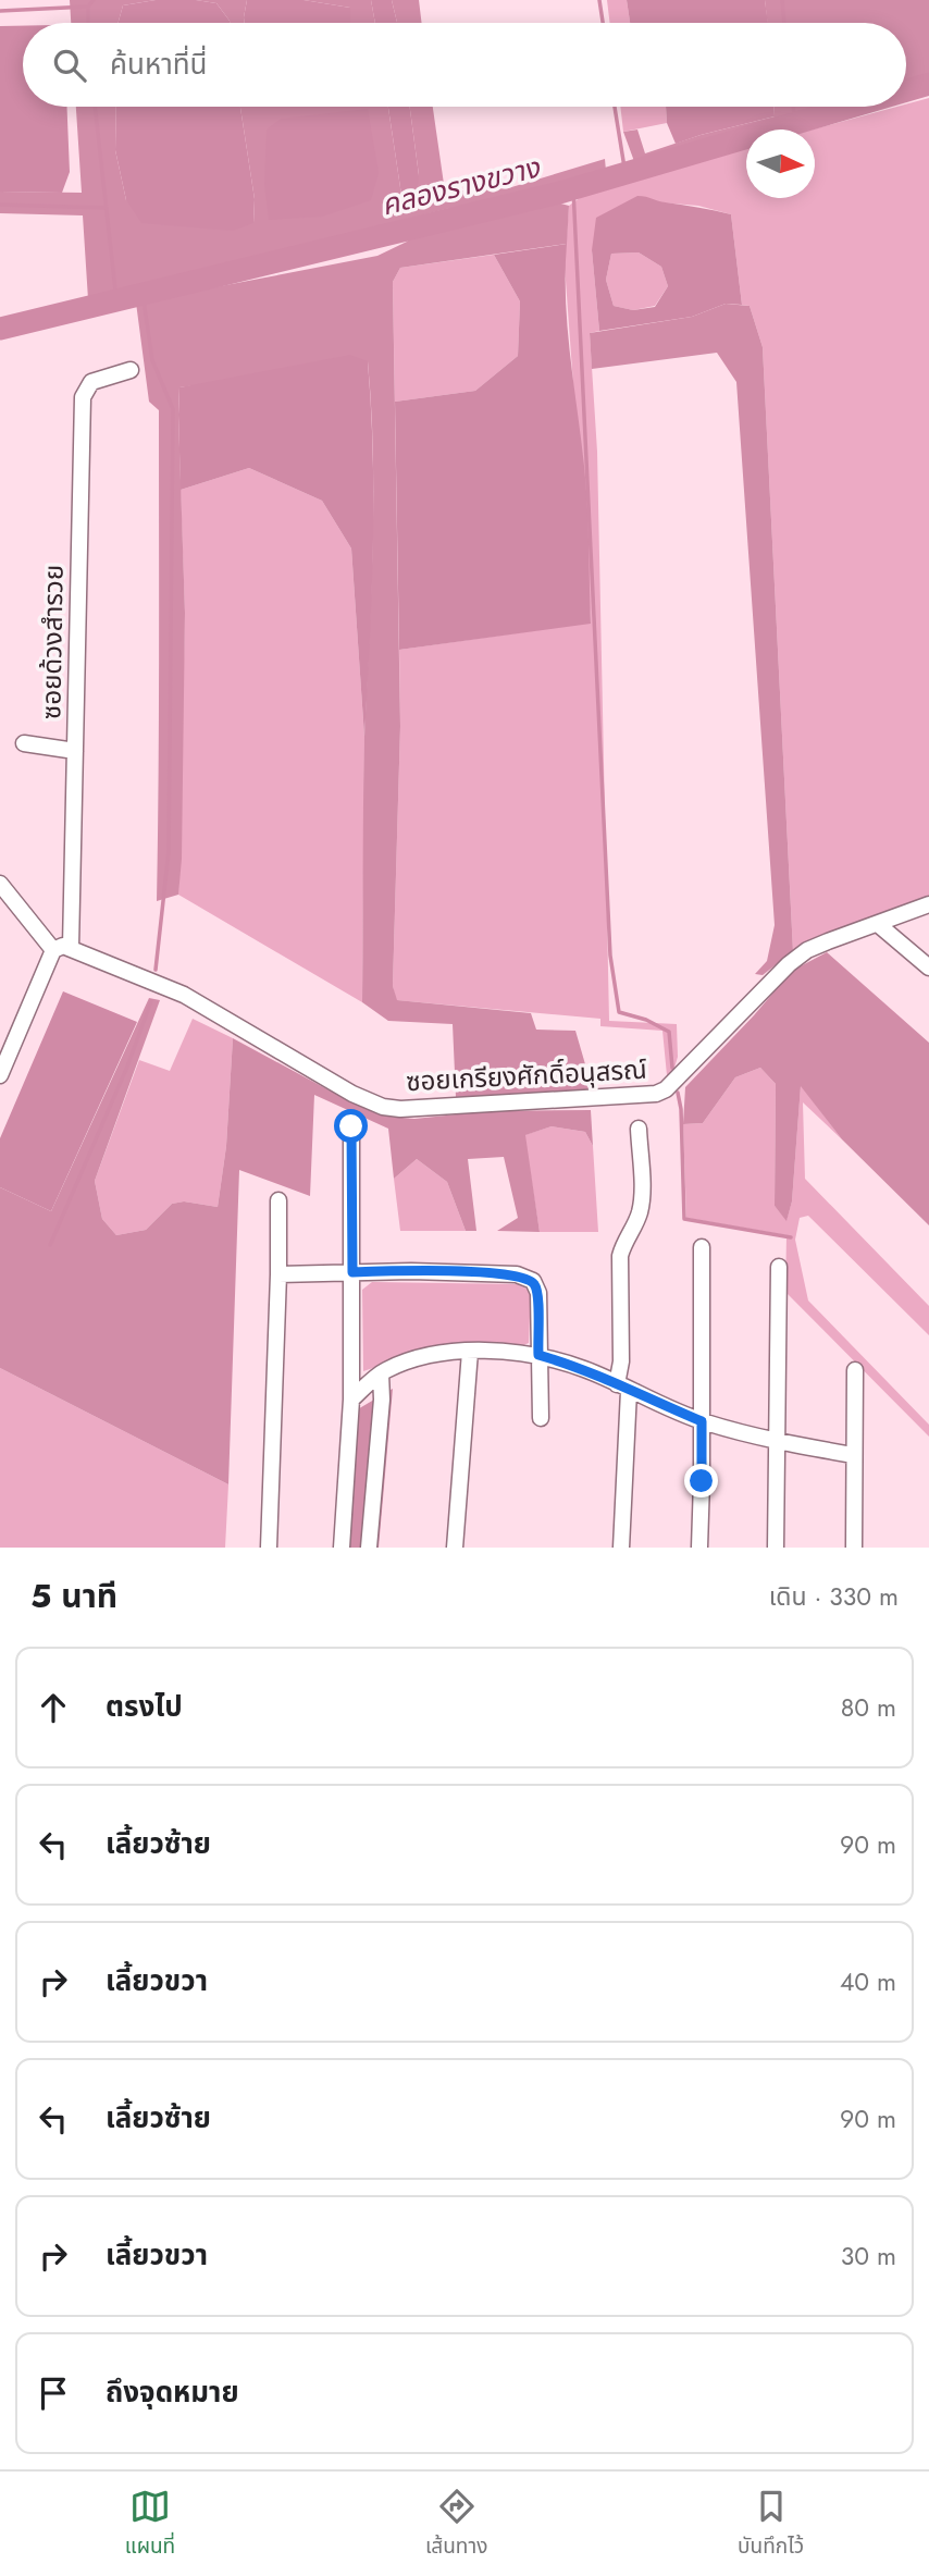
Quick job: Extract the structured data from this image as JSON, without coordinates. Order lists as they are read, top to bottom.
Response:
{
  "streets": {
    "street": ["ซอยด้วงสำรวย", "ซอยเกรียงศักดิ์อนุสรณ์"]
  },
  "crossings": [
    ["ซอยด้วงสำรวย", "ซอยเกรียงศักดิ์อนุสรณ์"]
  ],
  "water": ["คลองรางขวาง"],
  "north": "right",
  "page": {
    "search": "ค้นหาที่นี่",
    "heading": ["5 นาที", "เดิน · 330 m"],
    "list": [
      ["ตรงไป", "80 m"],
      ["เลี้ยวซ้าย", "90 m"],
      ["เลี้ยวขวา", "40 m"],
      ["เลี้ยวซ้าย", "90 m"],
      ["เลี้ยวขวา", "30 m"],
      "ถึงจุดหมาย"
    ],
    "nav": ["แผนที่", "เส้นทาง", "บันทึกไว้"]
  }
}
